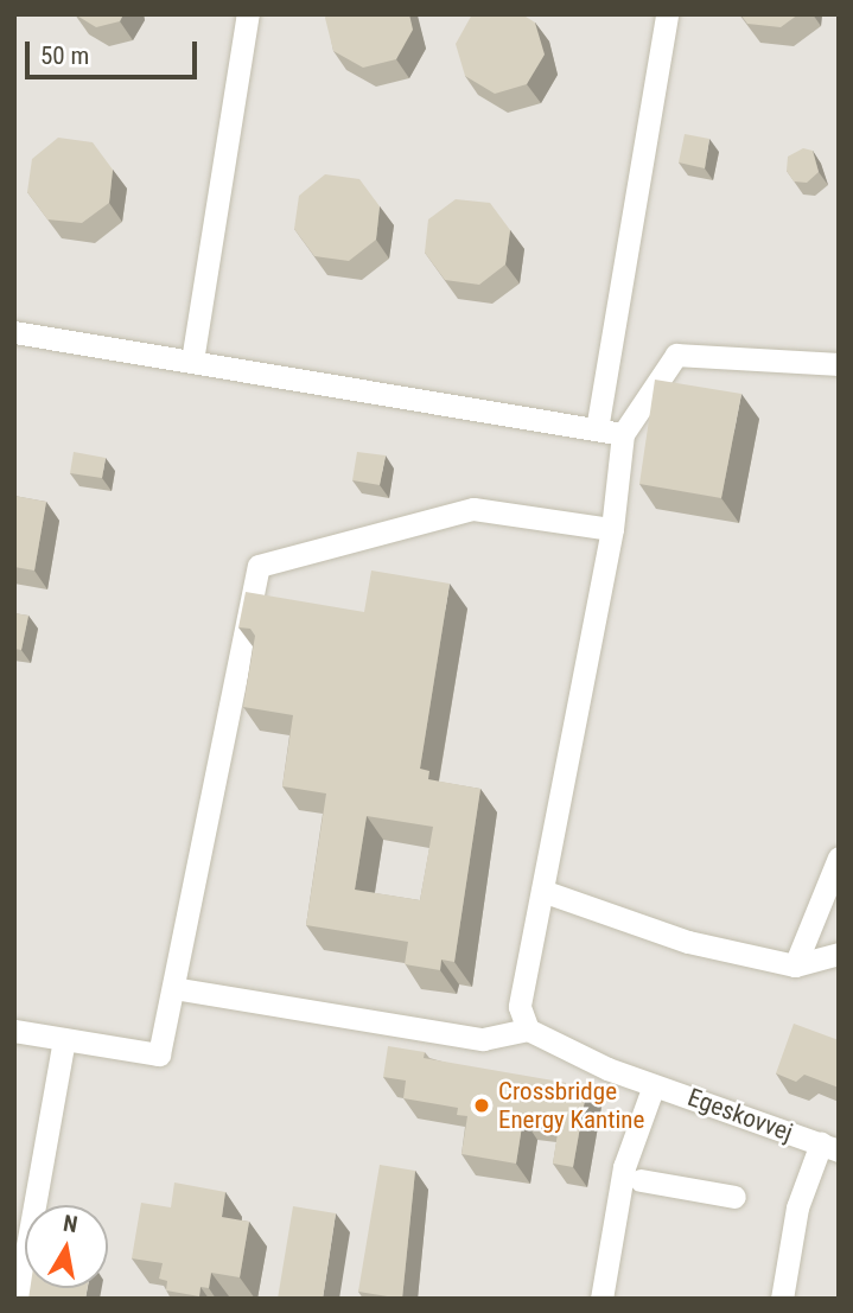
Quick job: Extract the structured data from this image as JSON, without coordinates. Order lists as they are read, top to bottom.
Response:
{
  "streets": {
    "lane": ["Egeskovvej"]
  },
  "places": ["Crossbridge Energy Kantine"],
  "scale_bar": "50 m",
  "north": "top"
}
